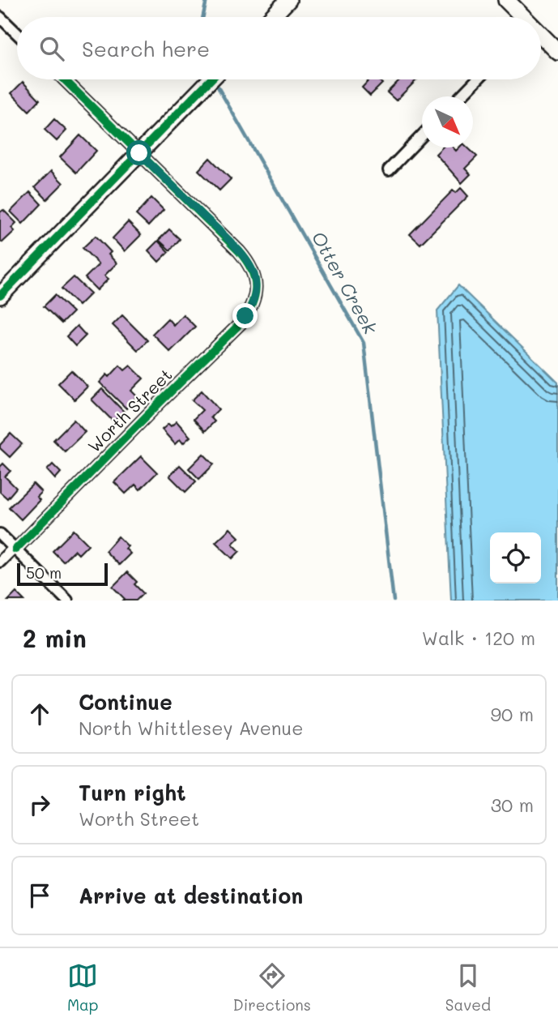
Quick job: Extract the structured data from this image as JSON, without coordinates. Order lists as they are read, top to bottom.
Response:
{
  "streets": {
    "street": ["Worth Street"]
  },
  "water": ["Otter Creek"],
  "scale_bar": "50 m",
  "north": "bottom right",
  "page": {
    "search": "Search here",
    "scale": "50 m",
    "heading": ["2 min", "Walk · 120 m"],
    "list": [
      ["Continue", "North Whittlesey Avenue", "90 m"],
      ["Turn right", "Worth Street", "30 m"],
      "Arrive at destination"
    ],
    "nav": ["Map", "Directions", "Saved"]
  }
}
